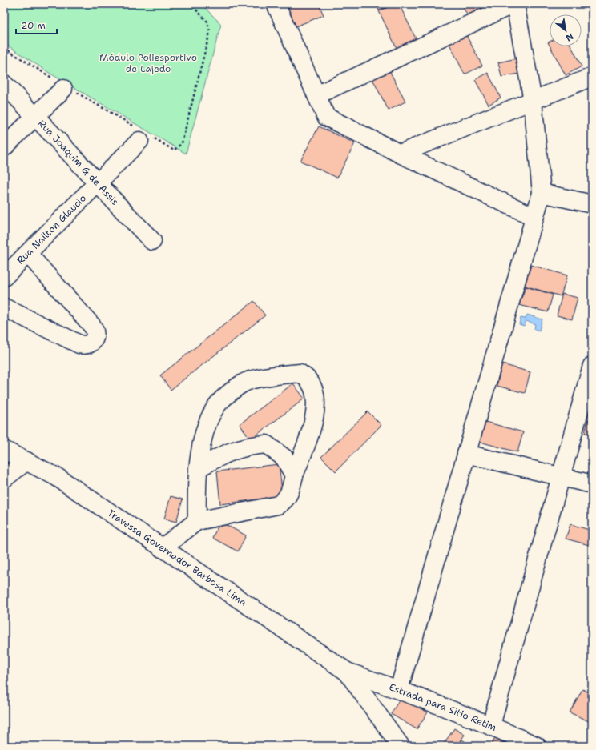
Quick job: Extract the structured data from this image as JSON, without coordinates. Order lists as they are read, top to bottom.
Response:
{
  "streets": {
    "street": [
      "Rua Joaquim G de Assis",
      "Rua Nailton Glaucio",
      "Travessa Governador Barbosa Lima",
      "Estrada para Sitio Retim"
    ]
  },
  "crossings": [
    ["Rua Joaquim G de Assis", "Rua Nailton Glaucio"],
    ["Travessa Governador Barbosa Lima", "Estrada para Sitio Retim"]
  ],
  "parks": ["Módulo Poliesportivo de Lajedo"],
  "scale_bar": "20 m",
  "north": "bottom right"
}
